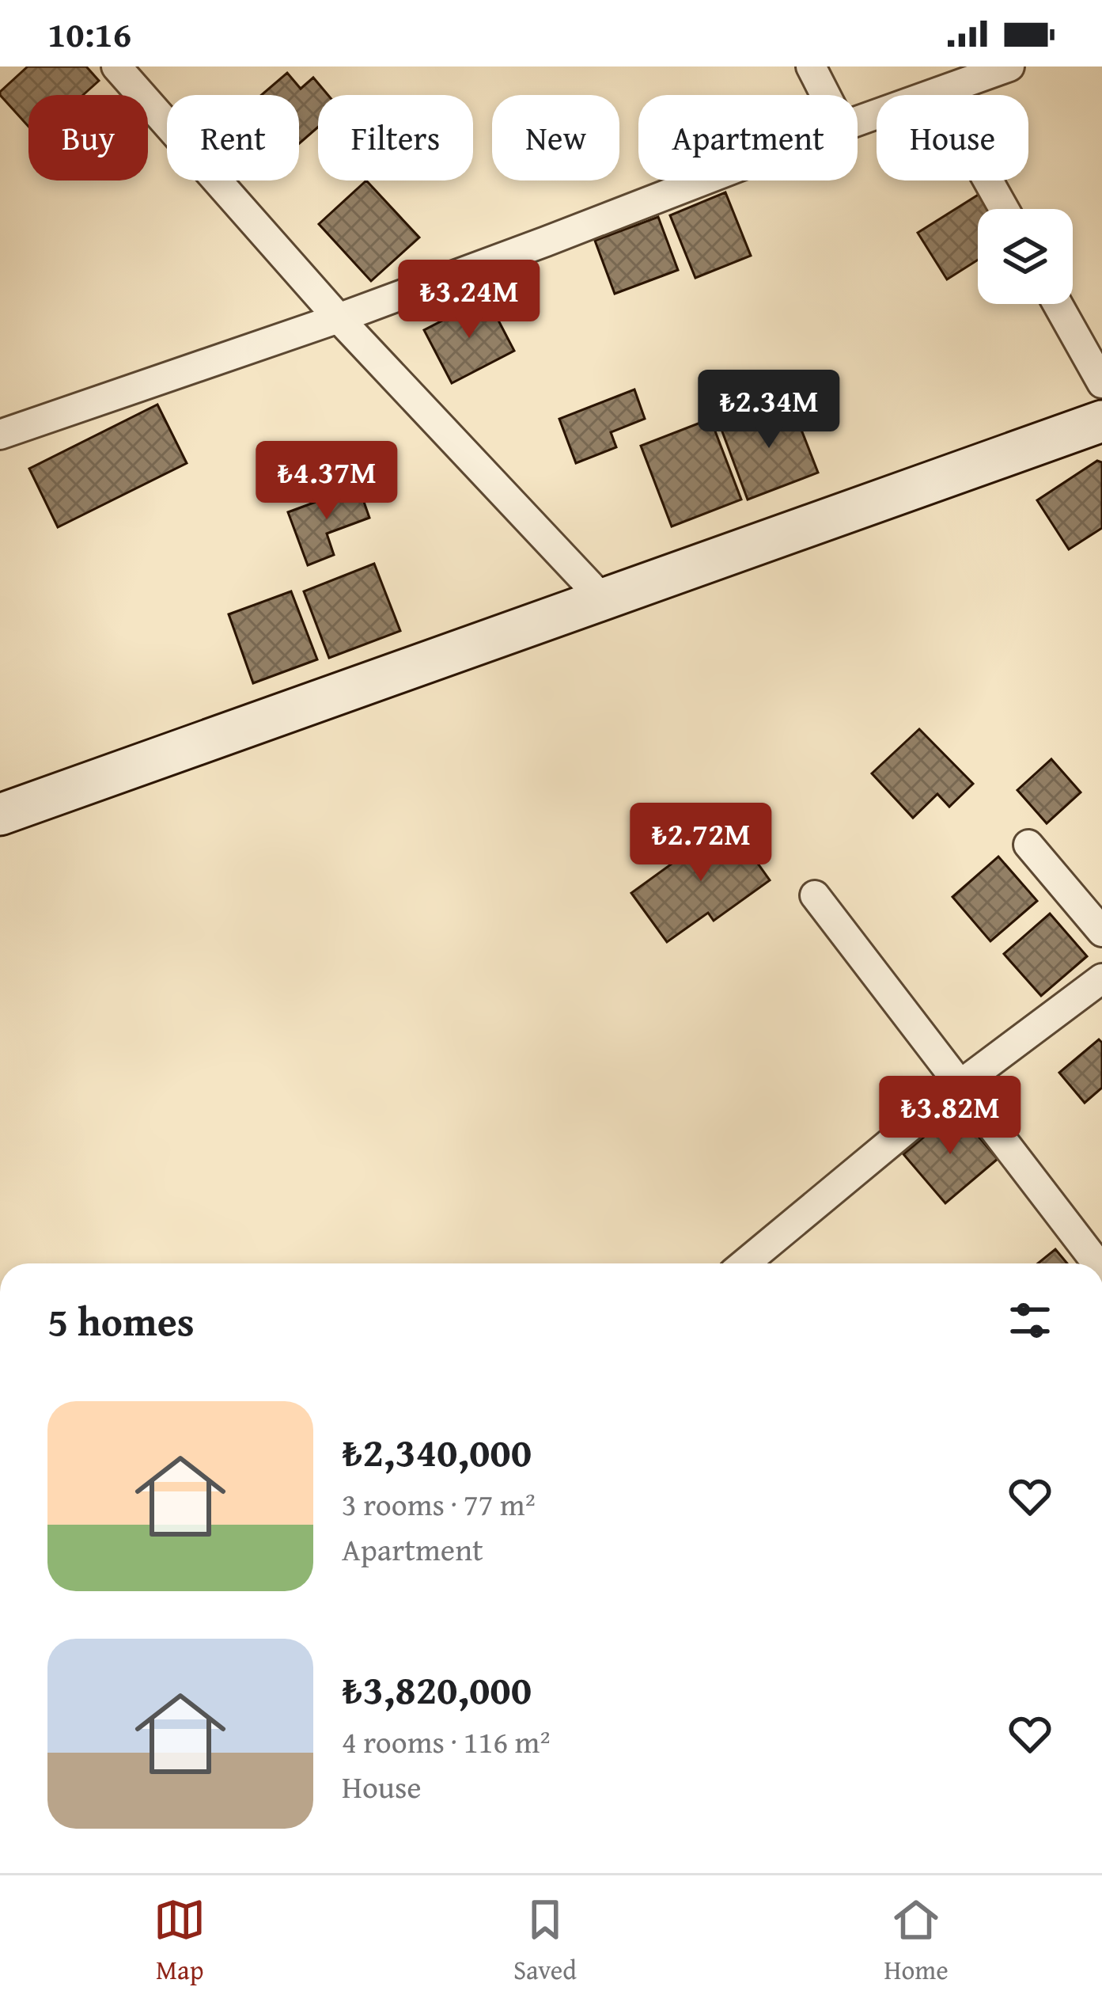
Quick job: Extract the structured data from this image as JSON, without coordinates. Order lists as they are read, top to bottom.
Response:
{
  "page": {
    "status": "10:16",
    "chip": [
      "Buy",
      "Rent",
      "Filters",
      "New",
      "Apartment",
      "House"
    ],
    "price": [
      "₺3.24M",
      "₺2.34M",
      "₺4.37M",
      "₺2.72M",
      "₺3.82M"
    ],
    "heading": "5 homes",
    "list": [
      {
        "name": "₺2,340,000",
        "note": "3 rooms · 77 m² · Apartment"
      },
      {
        "name": "₺3,820,000",
        "note": "4 rooms · 116 m² · House"
      }
    ],
    "tabs": ["Map", "Saved", "Home"]
  }
}
